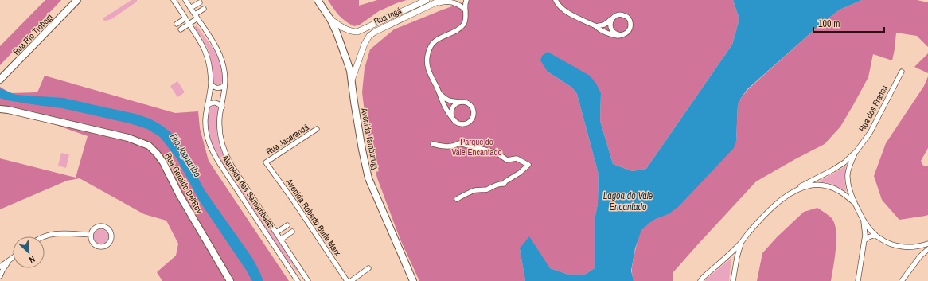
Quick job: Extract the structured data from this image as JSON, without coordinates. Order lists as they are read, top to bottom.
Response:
{
  "streets": {
    "main road": ["Rua Rio Trobogi", "Avenida Tamburugy", "Rua Geraldo Del'Rey"],
    "street": [
      "Rua Ingá",
      "Rua dos Frades",
      "Rua Jacarandá",
      "Alameda das Samambaias",
      "Avenida Roberto Burle Marx"
    ]
  },
  "crossings": [
    ["Rua Ingá", "Avenida Tamburugy"],
    ["Rua Jacarandá", "Avenida Roberto Burle Marx"]
  ],
  "water": ["Rio Jaguaribe", "Lagoa do Vale Encantado"],
  "parks": ["Parque do Vale Encantado"],
  "scale_bar": "100 m",
  "north": "bottom right"
}
